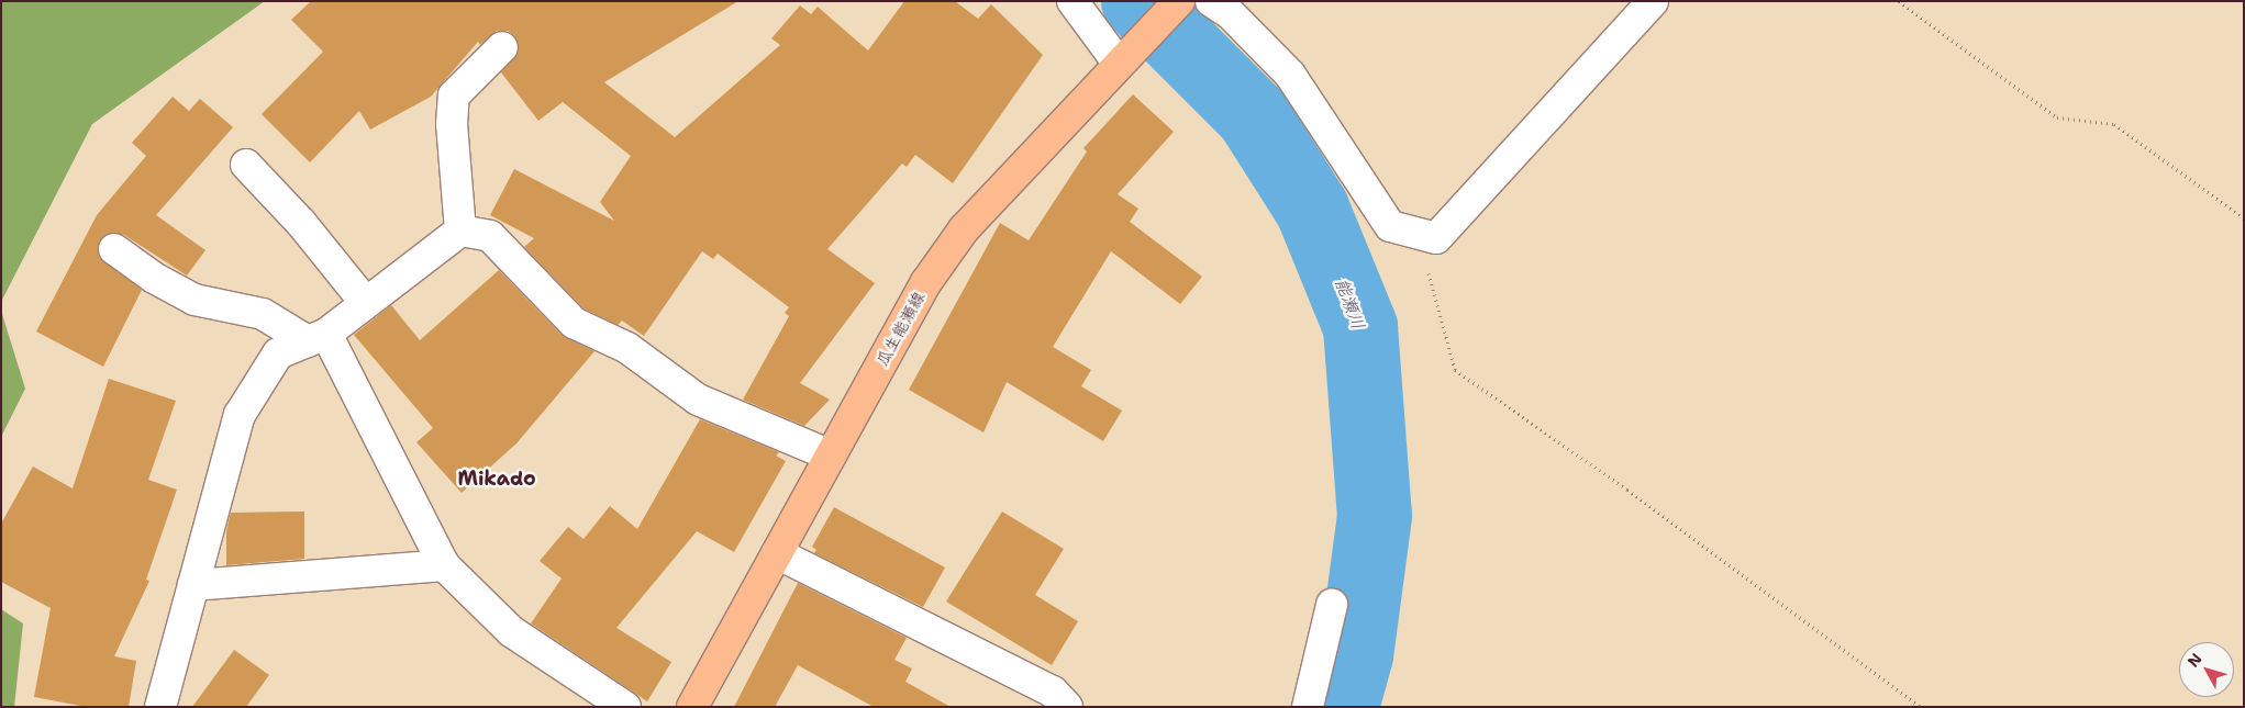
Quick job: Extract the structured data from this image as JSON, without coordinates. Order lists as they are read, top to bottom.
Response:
{
  "streets": {
    "main road": ["瓜生能瀬線"]
  },
  "districts": ["Mikado"],
  "water": ["能瀬川"],
  "north": "top left"
}
